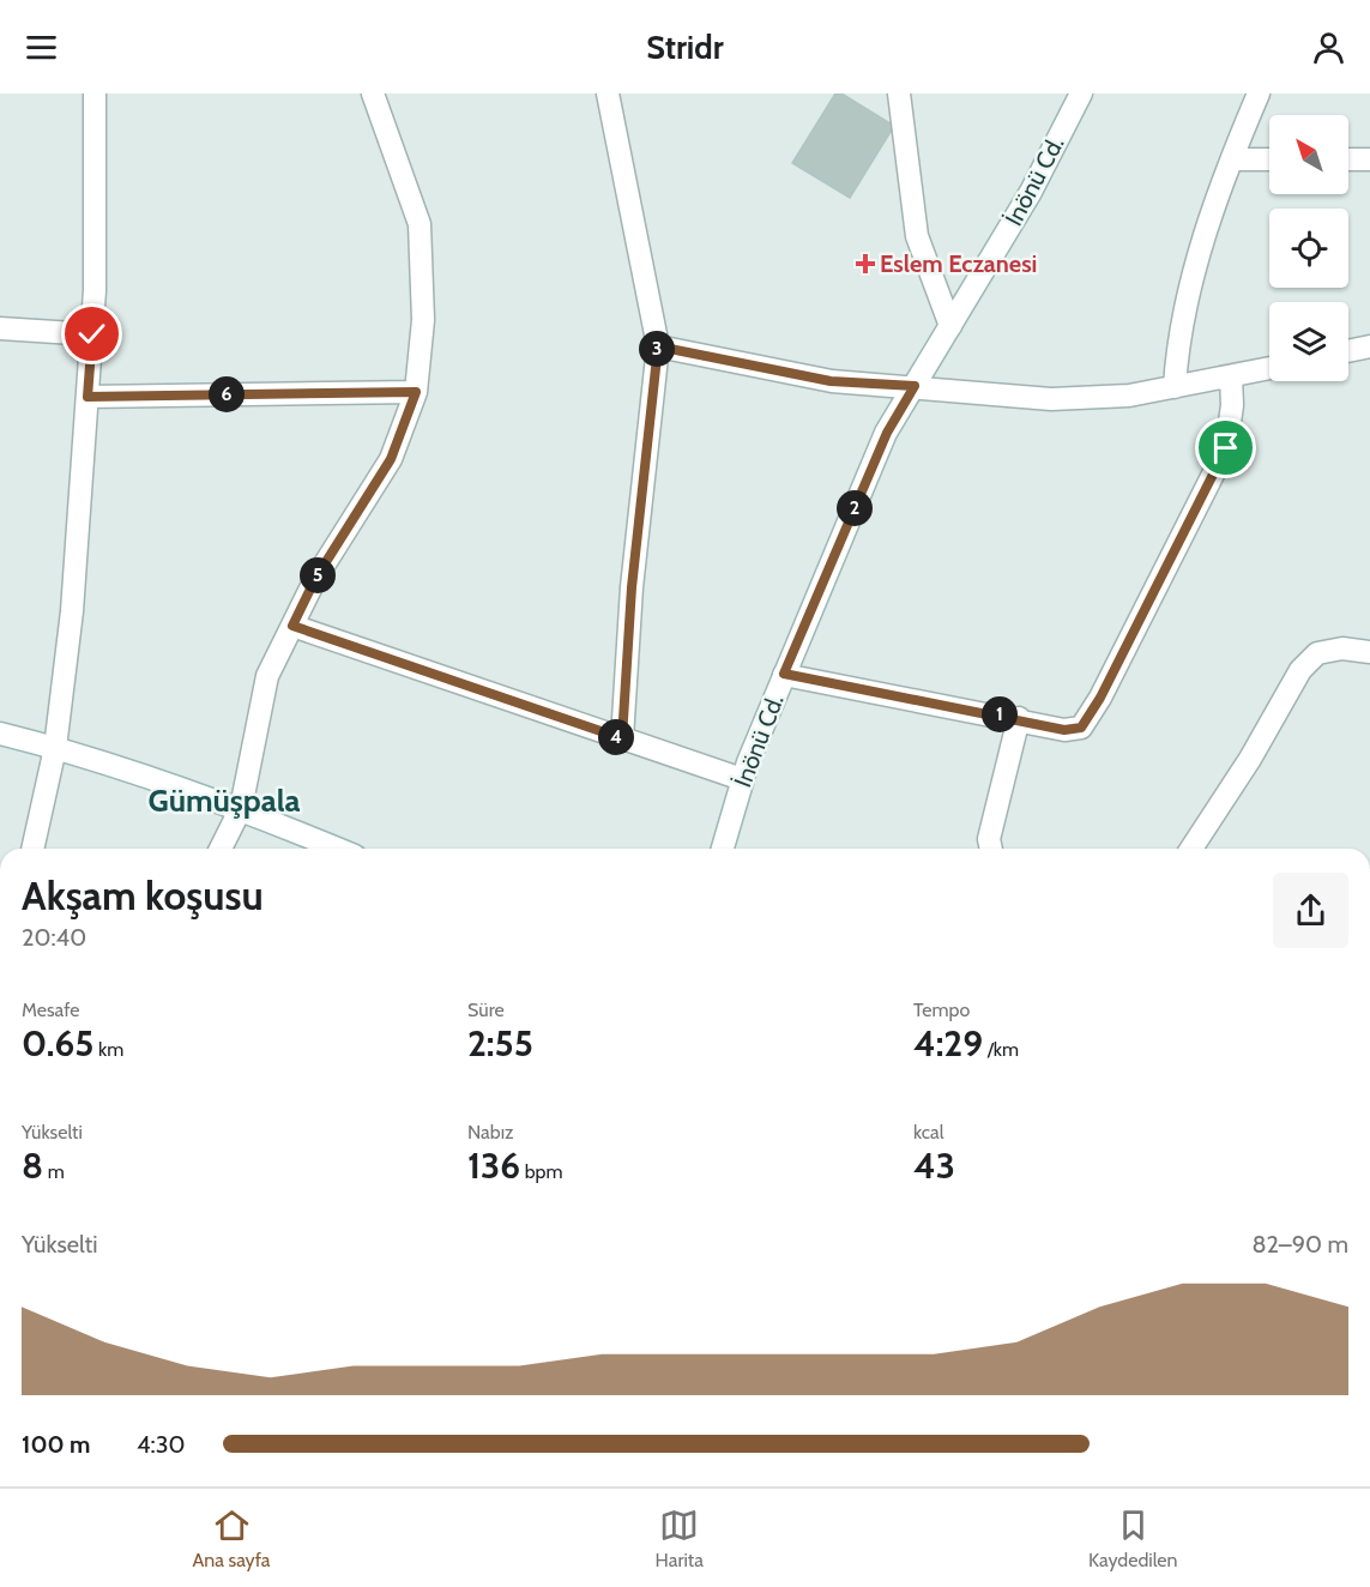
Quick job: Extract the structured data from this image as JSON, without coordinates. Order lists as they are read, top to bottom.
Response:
{
  "streets": {
    "street": ["İnönü Cd."]
  },
  "districts": ["Gümüşpala"],
  "places": {
    "health": ["Eslem Eczanesi"]
  },
  "north": "top left",
  "page": {
    "header": "Stridr",
    "pins": [
      "3",
      "6",
      "2",
      "5",
      "1",
      "4"
    ],
    "heading": ["Akşam koşusu", "20:40"],
    "stats": [
      ["Mesafe", "0.65 km"],
      ["Süre", "2:55"],
      ["Tempo", "4:29 /km"],
      ["Yükselti", "8 m"],
      ["Nabız", "136 bpm"],
      ["kcal", "43"]
    ],
    "chart": ["Yükselti", "82–90 m"],
    "list": [
      {
        "name": "100 m",
        "note": "4:30"
      }
    ],
    "tabs": ["Ana sayfa", "Harita", "Kaydedilen"]
  }
}
